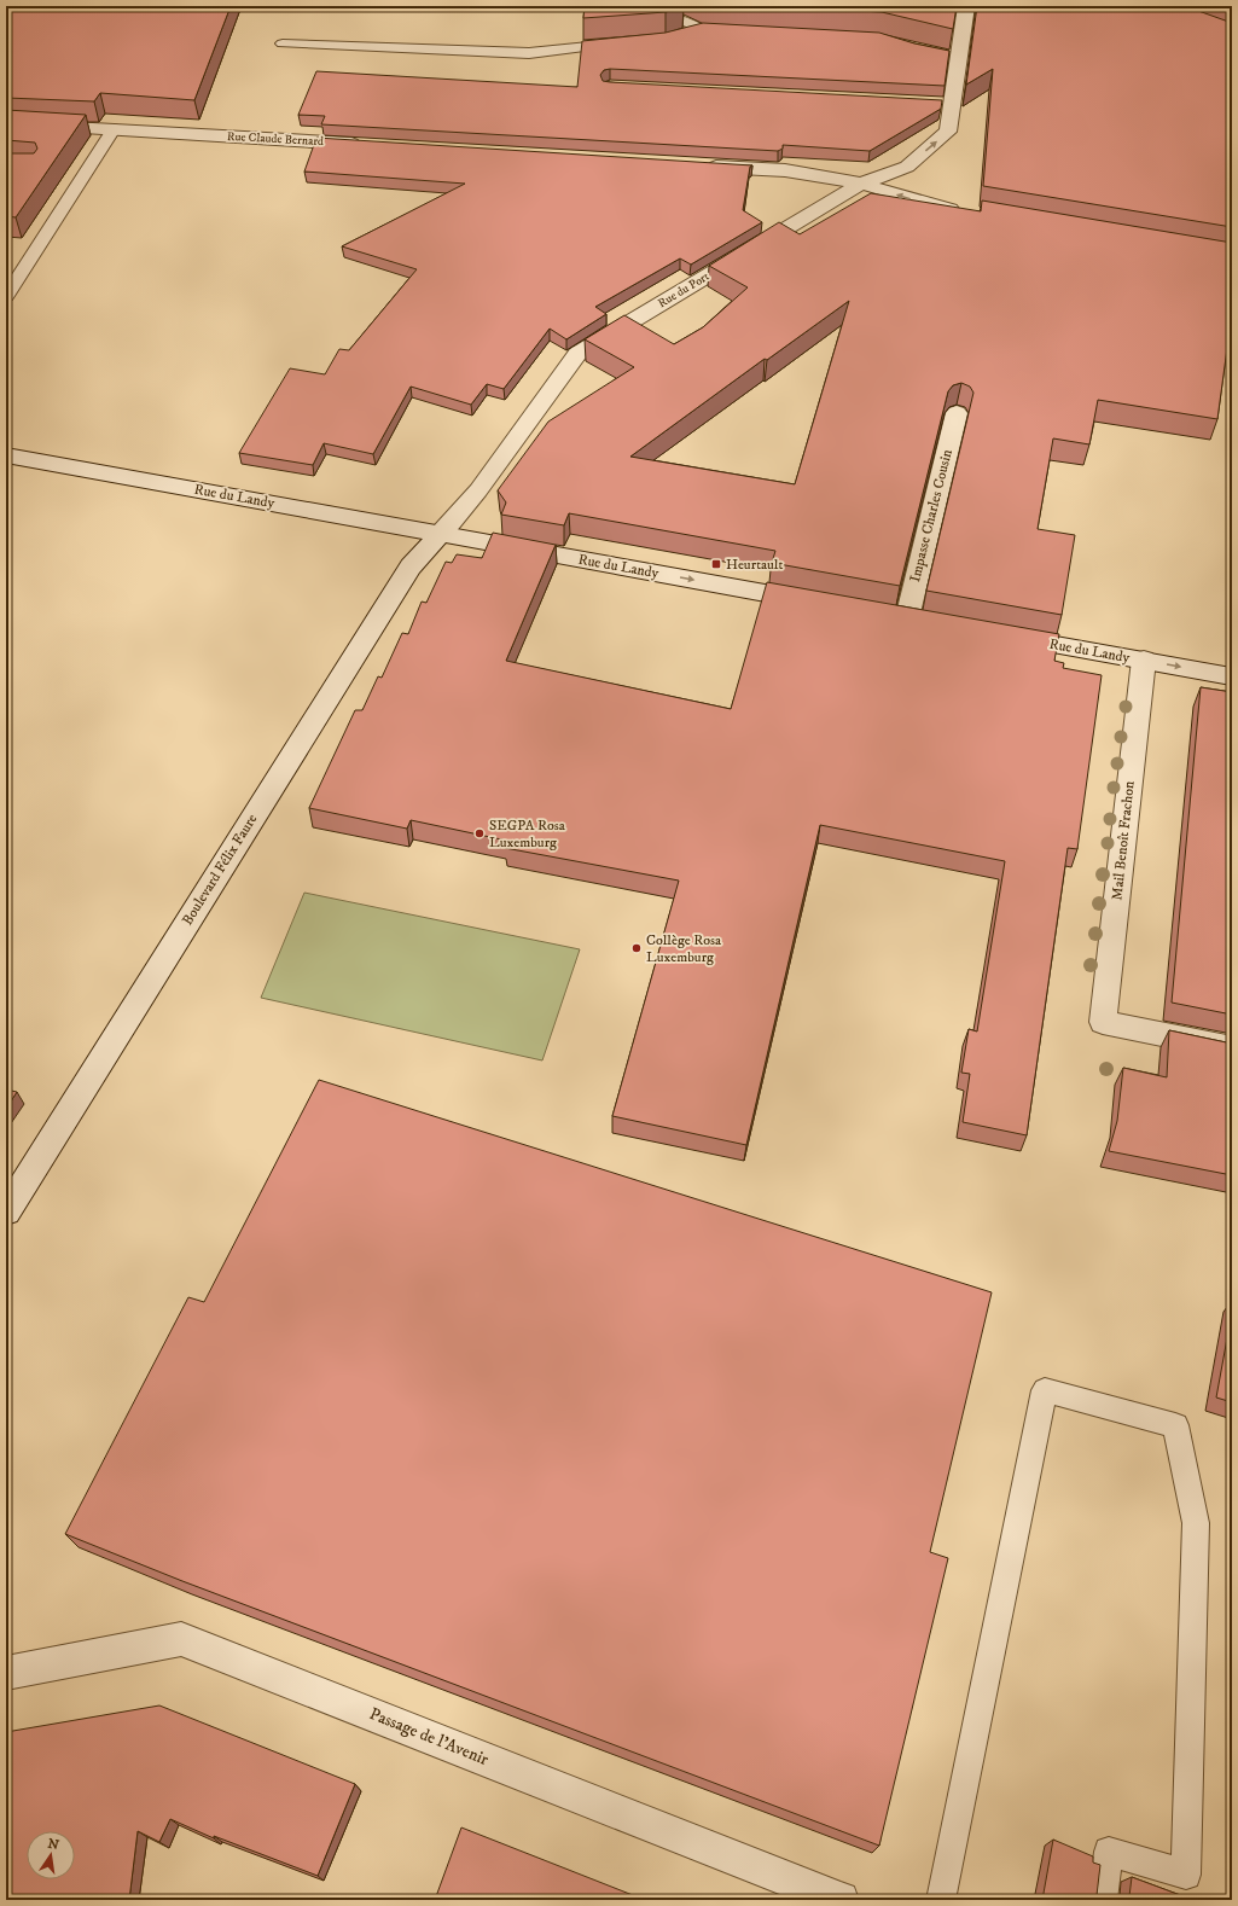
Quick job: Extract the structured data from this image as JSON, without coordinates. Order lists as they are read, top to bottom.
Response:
{
  "streets": {
    "street": [
      "Rue Claude Bernard",
      "Rue du Port",
      "Rue du Landy",
      "Impasse Charles Cousin",
      "Mail Benoît Frachon",
      "Boulevard Félix Faure",
      "Passage de l'Avenir"
    ]
  },
  "crossings": [
    ["Rue du Port", "Rue du Landy"],
    ["Rue du Port", "Boulevard Félix Faure"],
    ["Rue du Landy", "Mail Benoît Frachon"],
    ["Rue du Landy", "Boulevard Félix Faure"]
  ],
  "one_way": ["Rue du Landy"],
  "places": {
    "transit": ["Heurtault"],
    "other": ["SEGPA Rosa Luxemburg", "Collège Rosa Luxemburg"]
  },
  "north": "top"
}
